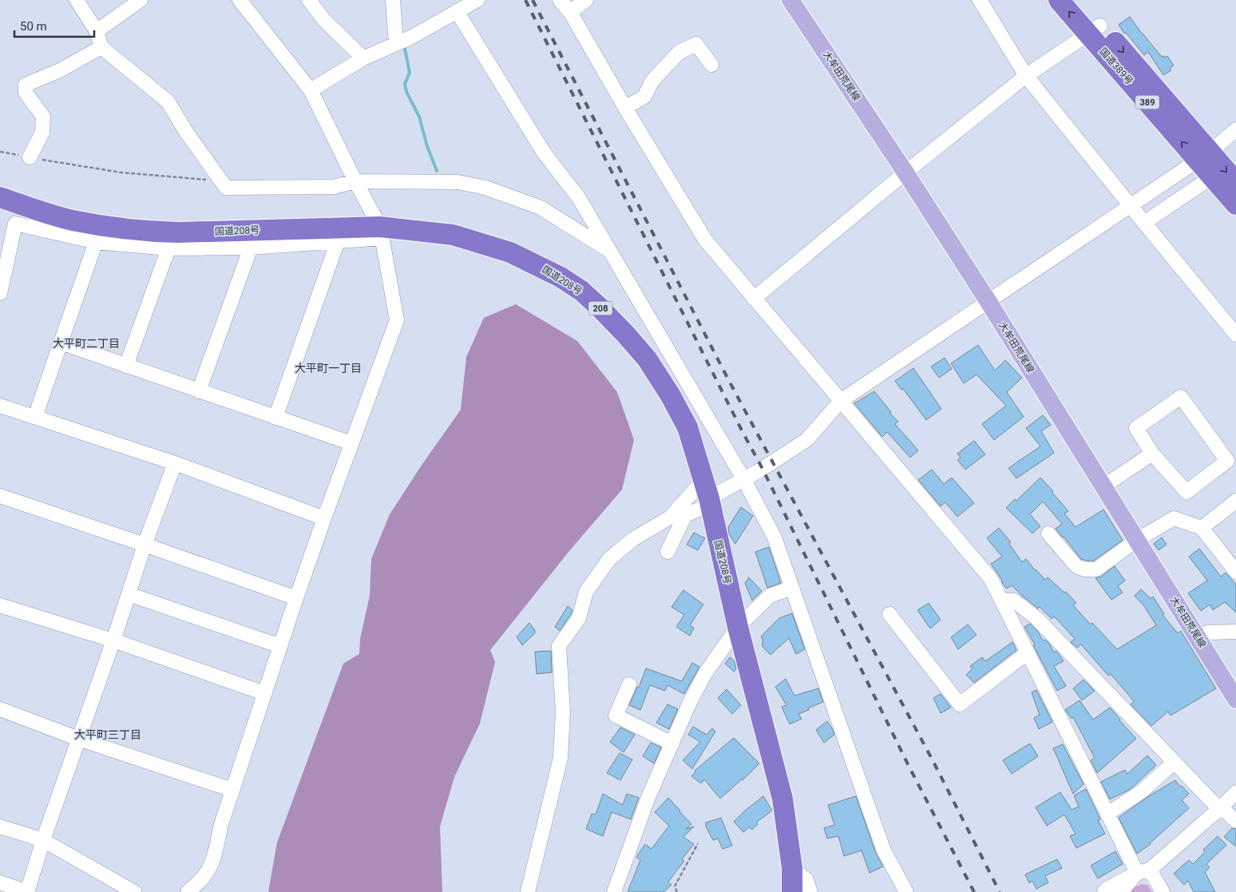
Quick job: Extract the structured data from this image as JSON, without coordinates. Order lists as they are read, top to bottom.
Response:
{
  "streets": {
    "highway": [
      "国道389号",
      "389",
      "国道208号",
      "208"
    ],
    "main road": ["大牟田荒尾線"]
  },
  "districts": ["大平町二丁目", "大平町一丁目", "大平町三丁目"],
  "scale_bar": "50 m"
}
